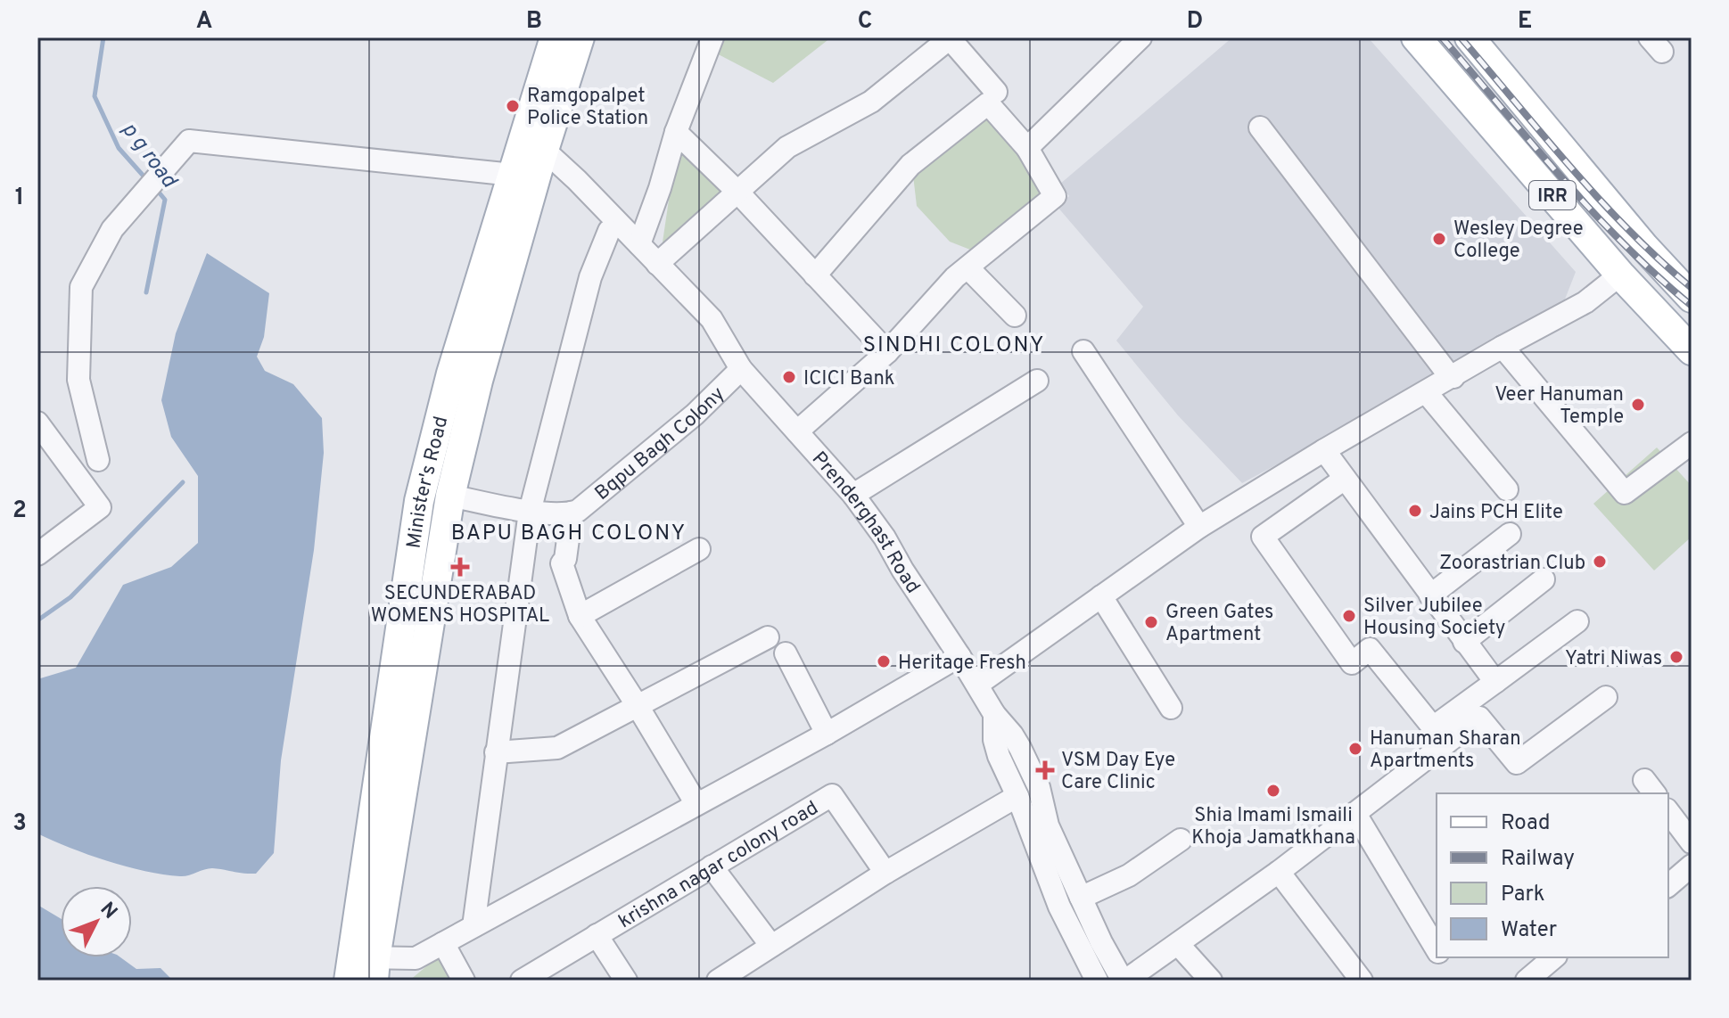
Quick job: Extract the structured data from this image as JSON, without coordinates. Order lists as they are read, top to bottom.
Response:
{
  "streets": {
    "main road": ["IRR", "Minister's Road"],
    "street": ["Bqpu Bagh Colony", "Prenderghast Road", "krishna nagar colony road"]
  },
  "crossings": [
    ["Bqpu Bagh Colony", "Prenderghast Road"],
    ["Minister's Road", "Prenderghast Road"]
  ],
  "districts": ["SINDHI COLONY", "BAPU BAGH COLONY"],
  "water": ["p g road"],
  "places": {
    "other": [
      "Ramgopalpet Police Station",
      "Wesley Degree College",
      "ICICI Bank",
      "Veer Hanuman Temple",
      "Jains PCH Elite",
      "Zoorastrian Club",
      "Silver Jubilee Housing Society",
      "Green Gates Apartment",
      "Yatri Niwas",
      "Heritage Fresh",
      "Hanuman Sharan Apartments",
      "Shia Imami Ismaili Khoja Jamatkhana"
    ],
    "health": ["SECUNDERABAD WOMENS HOSPITAL", "VSM Day Eye Care Clinic"]
  },
  "legend": [
    "Road",
    "Railway",
    "Park",
    "Water"
  ],
  "north": "top right",
  "grid": {
    "columns": [
      "A",
      "B",
      "C",
      "D",
      "E"
    ],
    "rows": ["1", "2", "3"]
  }
}
